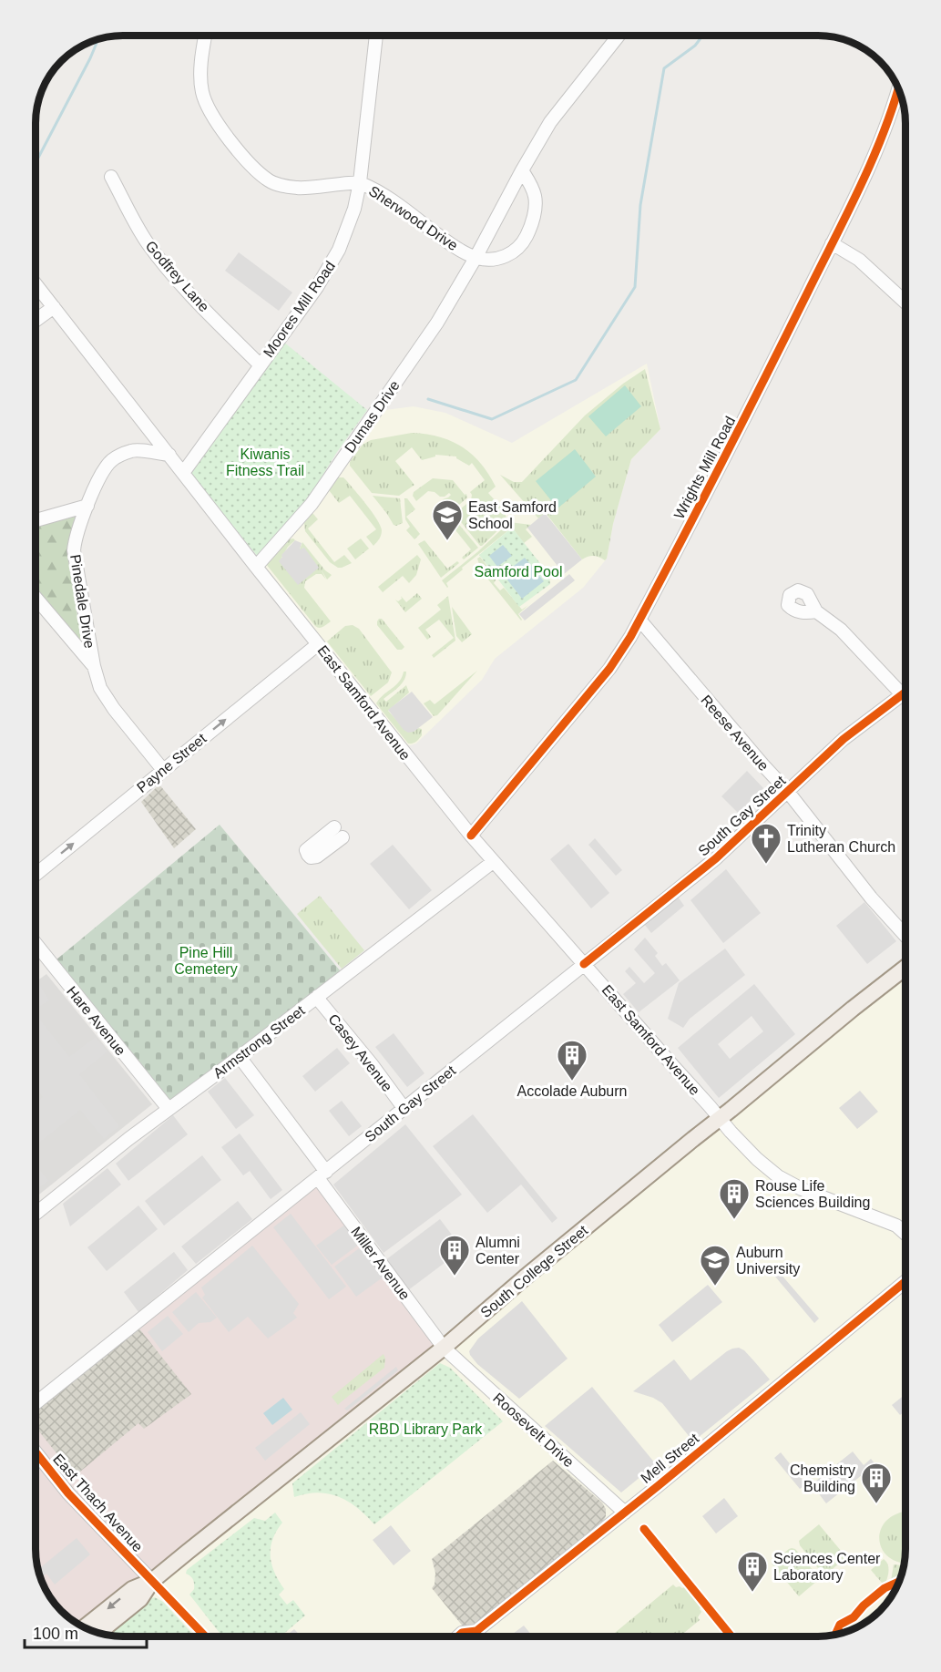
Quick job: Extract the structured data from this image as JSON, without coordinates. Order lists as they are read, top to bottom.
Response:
{
  "streets": {
    "main road": ["South College Street"],
    "street": [
      "Sherwood Drive",
      "Godfrey Lane",
      "Moores Mill Road",
      "Dumas Drive",
      "Wrights Mill Road",
      "Pinedale Drive",
      "East Samford Avenue",
      "Reese Avenue",
      "Payne Street",
      "South Gay Street",
      "Hare Avenue",
      "Armstrong Street",
      "Casey Avenue",
      "Miller Avenue",
      "Roosevelt Drive",
      "Mell Street",
      "East Thach Avenue"
    ]
  },
  "crossings": [
    ["Sherwood Drive", "Moores Mill Road"],
    ["Sherwood Drive", "Dumas Drive"],
    ["Godfrey Lane", "Moores Mill Road"],
    ["Moores Mill Road", "East Samford Avenue"],
    ["Dumas Drive", "East Samford Avenue"],
    ["Wrights Mill Road", "East Samford Avenue"],
    ["Wrights Mill Road", "Reese Avenue"],
    ["Pinedale Drive", "East Samford Avenue"],
    ["Pinedale Drive", "Payne Street"],
    ["East Samford Avenue", "Payne Street"],
    ["East Samford Avenue", "South Gay Street"],
    ["East Samford Avenue", "Armstrong Street"],
    ["East Samford Avenue", "South College Street"],
    ["Reese Avenue", "South Gay Street"],
    ["South Gay Street", "Casey Avenue"],
    ["South Gay Street", "Miller Avenue"],
    ["Hare Avenue", "Armstrong Street"],
    ["Armstrong Street", "Casey Avenue"],
    ["Armstrong Street", "Miller Avenue"],
    ["Miller Avenue", "South College Street"],
    ["Miller Avenue", "Roosevelt Drive"],
    ["South College Street", "Roosevelt Drive"],
    ["South College Street", "East Thach Avenue"],
    ["Roosevelt Drive", "Mell Street"]
  ],
  "one_way": ["Payne Street"],
  "parks": [
    "Kiwanis Fitness Trail",
    "Samford Pool",
    "Pine Hill Cemetery",
    "RBD Library Park"
  ],
  "places": {
    "school or university": ["East Samford School", "Auburn University"],
    "church": ["Trinity Lutheran Church"],
    "building": [
      "Accolade Auburn",
      "Rouse Life Sciences Building",
      "Alumni Center",
      "Chemistry Building",
      "Sciences Center Laboratory"
    ]
  },
  "scale_bar": "100 m"
}
